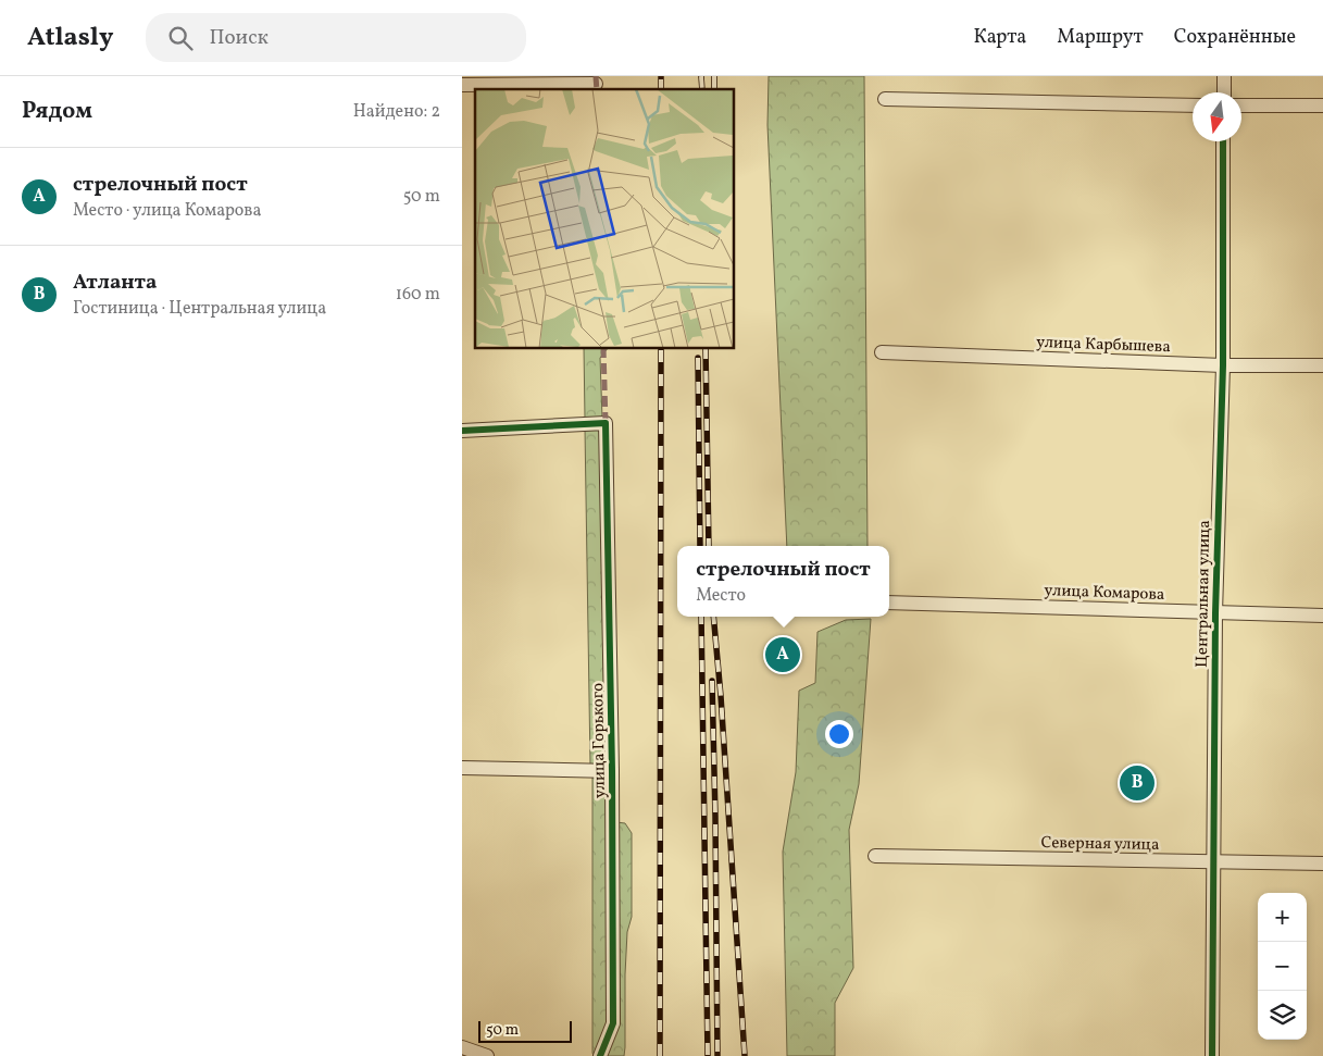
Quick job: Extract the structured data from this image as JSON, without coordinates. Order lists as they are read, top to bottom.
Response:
{
  "streets": {
    "street": [
      "улица Карбышева",
      "улица Комарова",
      "Центральная улица",
      "улица Горького",
      "Северная улица"
    ]
  },
  "crossings": [
    ["улица Карбышева", "Центральная улица"],
    ["улица Комарова", "Центральная улица"],
    ["Центральная улица", "Северная улица"]
  ],
  "scale_bar": "50 m",
  "north": "bottom",
  "page": {
    "header": "Atlasly",
    "search": "Поиск",
    "nav": ["Карта", "Маршрут", "Сохранённые"],
    "heading": ["Рядом", "Найдено: 2"],
    "list": [
      {
        "mark": "A",
        "name": "стрелочный пост",
        "note": "Место · улица Комарова",
        "value": "50 m"
      },
      {
        "mark": "B",
        "name": "Атланта",
        "note": "Гостиница · Центральная улица",
        "value": "160 m"
      }
    ],
    "popup": ["стрелочный пост", "Место"],
    "pins": ["A", "B"],
    "map_buttons": ["+", "−"],
    "scale": "50 m"
  }
}
